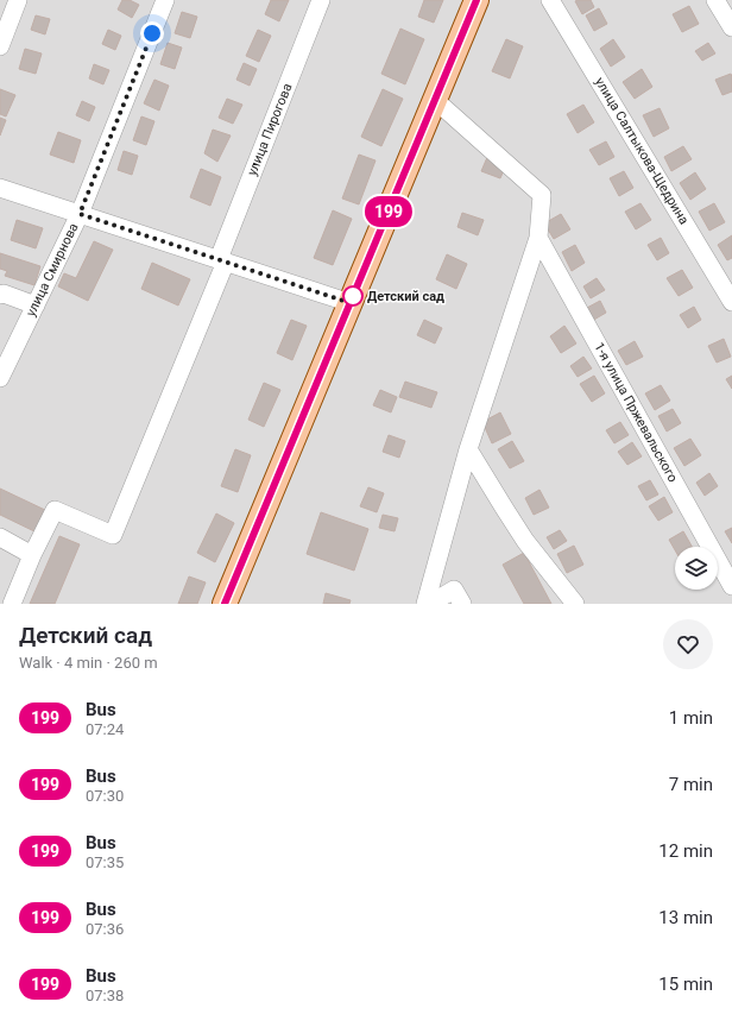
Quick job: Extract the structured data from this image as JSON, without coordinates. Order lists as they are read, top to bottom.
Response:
{
  "streets": {
    "street": [
      "улица Пирогова",
      "улица Салтыкова-Щедрина",
      "улица Смирнова",
      "1-я улица Пржевальского"
    ]
  },
  "places": ["Детский сад"],
  "lines": ["bus line 199"],
  "page": {
    "on_map": "199",
    "heading": ["Детский сад", "Walk · 4 min · 260 m"],
    "list": [
      {
        "mark": "199",
        "name": "Bus",
        "note": "07:24",
        "value": "1 min"
      },
      {
        "mark": "199",
        "name": "Bus",
        "note": "07:30",
        "value": "7 min"
      },
      {
        "mark": "199",
        "name": "Bus",
        "note": "07:35",
        "value": "12 min"
      },
      {
        "mark": "199",
        "name": "Bus",
        "note": "07:36",
        "value": "13 min"
      },
      {
        "mark": "199",
        "name": "Bus",
        "note": "07:38",
        "value": "15 min"
      }
    ]
  }
}
